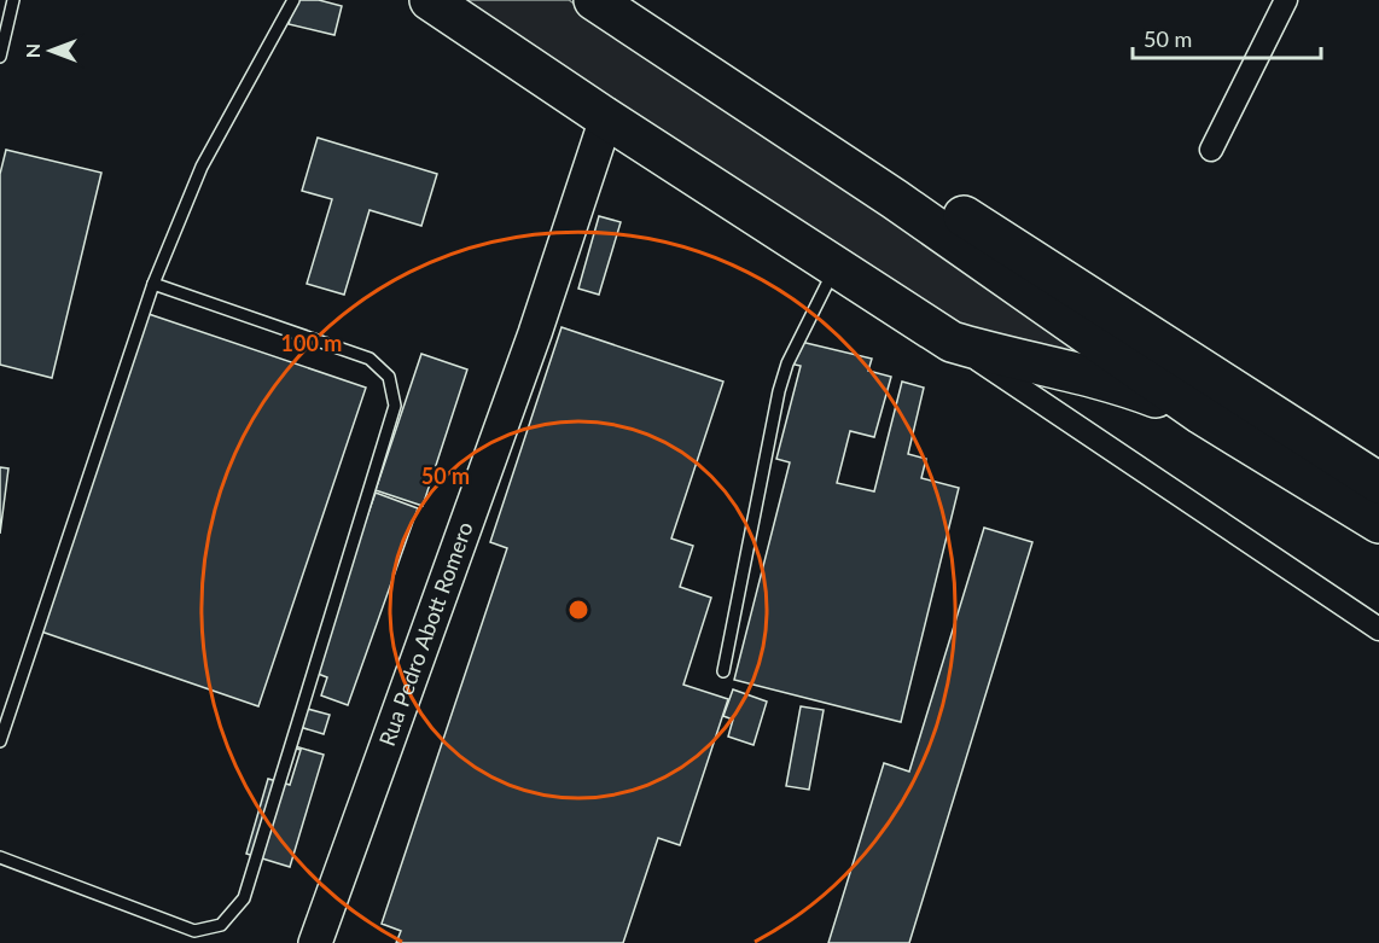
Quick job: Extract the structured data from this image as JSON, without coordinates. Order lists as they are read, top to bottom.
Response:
{
  "streets": {
    "street": ["Rua Pedro Abott Romero"]
  },
  "scale_bar": "50 m",
  "north": "left",
  "rings": ["100 m", "50 m"]
}
